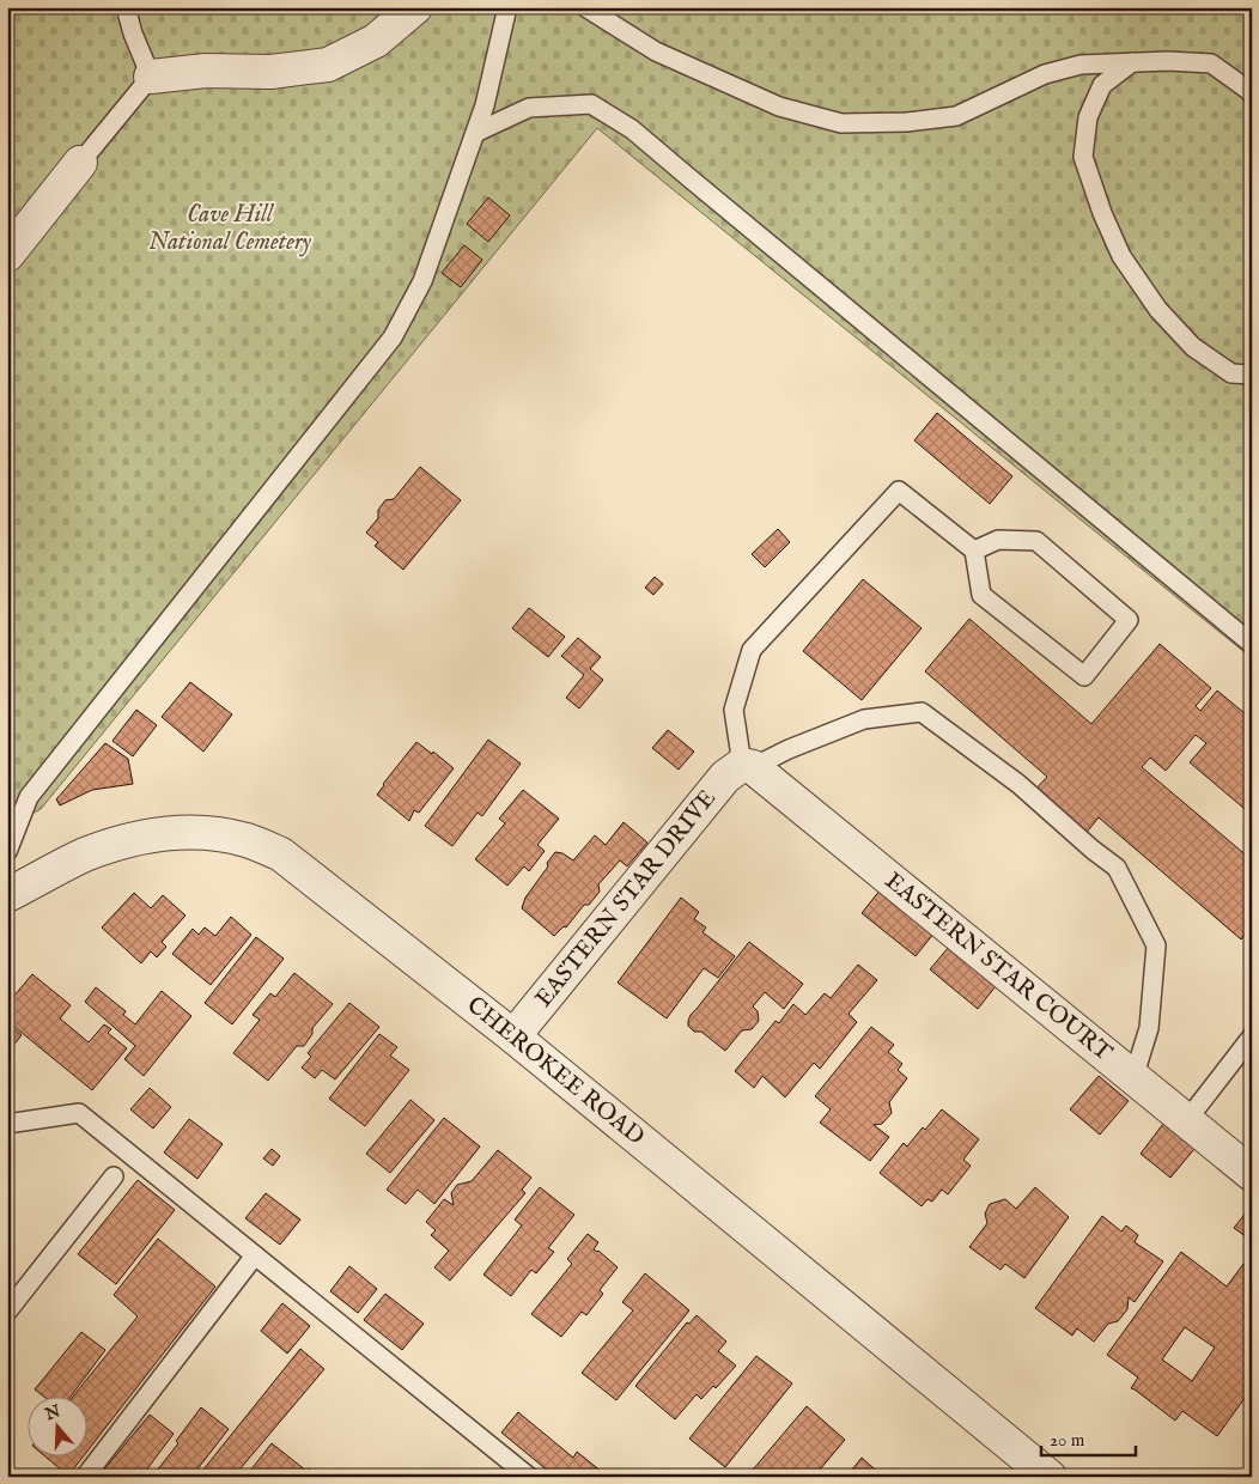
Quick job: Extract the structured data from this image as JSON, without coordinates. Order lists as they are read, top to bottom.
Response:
{
  "streets": {
    "street": ["EASTERN STAR DRIVE", "EASTERN STAR COURT", "CHEROKEE ROAD"]
  },
  "crossings": [
    ["EASTERN STAR DRIVE", "EASTERN STAR COURT"],
    ["EASTERN STAR DRIVE", "CHEROKEE ROAD"]
  ],
  "parks": ["Cave Hill National Cemetery"],
  "scale_bar": "20 m",
  "north": "top"
}
